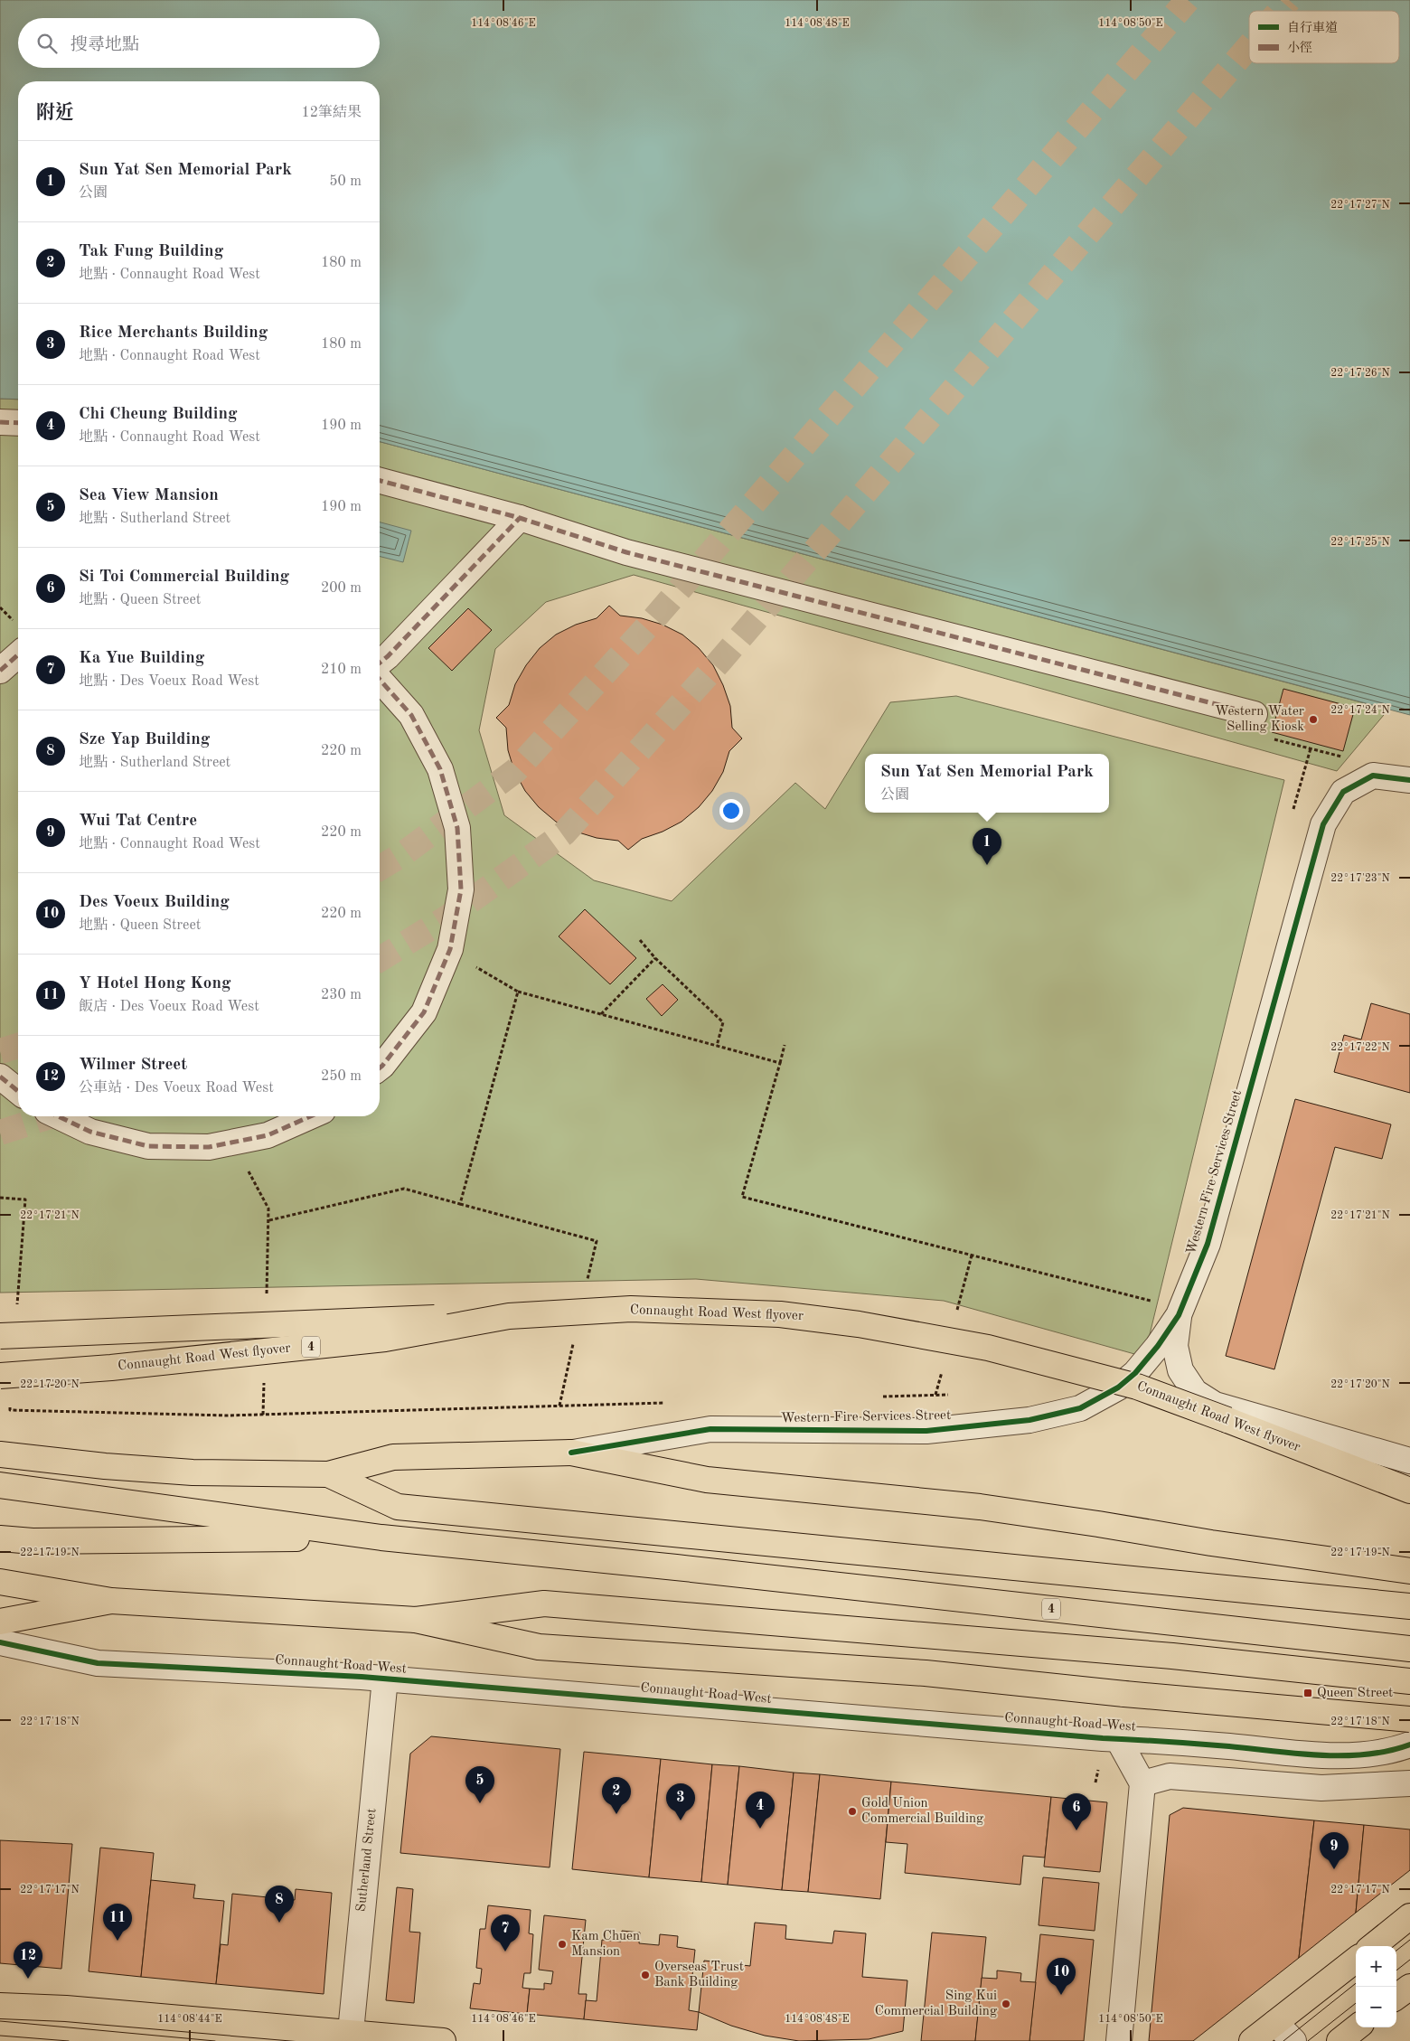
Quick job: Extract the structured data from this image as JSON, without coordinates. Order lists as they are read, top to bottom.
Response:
{
  "streets": {
    "main road": ["Connaught Road West flyover", "4"],
    "street": ["Western Fire Services Street", "Connaught Road West", "Sutherland Street"]
  },
  "crossings": [
    ["Connaught Road West", "Sutherland Street"]
  ],
  "places": {
    "other": [
      "Western Water Selling Kiosk",
      "Gold Union Commercial Building",
      "Kam Chuen Mansion",
      "Overseas Trust Bank Building",
      "Sing Kui Commercial Building"
    ],
    "transit": ["Queen Street"]
  },
  "legend": ["自行車道", "小徑"],
  "page": {
    "search": "搜尋地點",
    "heading": ["附近", "12筆結果"],
    "list": [
      {
        "mark": "1",
        "name": "Sun Yat Sen Memorial Park",
        "note": "公園",
        "value": "50 m"
      },
      {
        "mark": "2",
        "name": "Tak Fung Building",
        "note": "地點 · Connaught Road West",
        "value": "180 m"
      },
      {
        "mark": "3",
        "name": "Rice Merchants Building",
        "note": "地點 · Connaught Road West",
        "value": "180 m"
      },
      {
        "mark": "4",
        "name": "Chi Cheung Building",
        "note": "地點 · Connaught Road West",
        "value": "190 m"
      },
      {
        "mark": "5",
        "name": "Sea View Mansion",
        "note": "地點 · Sutherland Street",
        "value": "190 m"
      },
      {
        "mark": "6",
        "name": "Si Toi Commercial Building",
        "note": "地點 · Queen Street",
        "value": "200 m"
      },
      {
        "mark": "7",
        "name": "Ka Yue Building",
        "note": "地點 · Des Voeux Road West",
        "value": "210 m"
      },
      {
        "mark": "8",
        "name": "Sze Yap Building",
        "note": "地點 · Sutherland Street",
        "value": "220 m"
      },
      {
        "mark": "9",
        "name": "Wui Tat Centre",
        "note": "地點 · Connaught Road West",
        "value": "220 m"
      },
      {
        "mark": "10",
        "name": "Des Voeux Building",
        "note": "地點 · Queen Street",
        "value": "220 m"
      },
      {
        "mark": "11",
        "name": "Y Hotel Hong Kong",
        "note": "飯店 · Des Voeux Road West",
        "value": "230 m"
      },
      {
        "mark": "12",
        "name": "Wilmer Street",
        "note": "公車站 · Des Voeux Road West",
        "value": "250 m"
      }
    ],
    "popup": ["Sun Yat Sen Memorial Park", "公園"],
    "pins": [
      "1",
      "5",
      "2",
      "3",
      "4",
      "6",
      "9",
      "8",
      "11",
      "7",
      "12",
      "10"
    ],
    "map_buttons": ["+", "−"]
  },
  "coordinates": [
    "114°08'46\"E",
    "114°08'48\"E",
    "114°08'50\"E",
    "22°17'27\"N",
    "22°17'26\"N",
    "22°17'25\"N",
    "22°17'24\"N",
    "22°17'23\"N",
    "22°17'22\"N",
    "22°17'21\"N",
    "22°17'20\"N",
    "22°17'19\"N",
    "22°17'18\"N",
    "22°17'17\"N",
    "114°08'44\"E"
  ]
}
